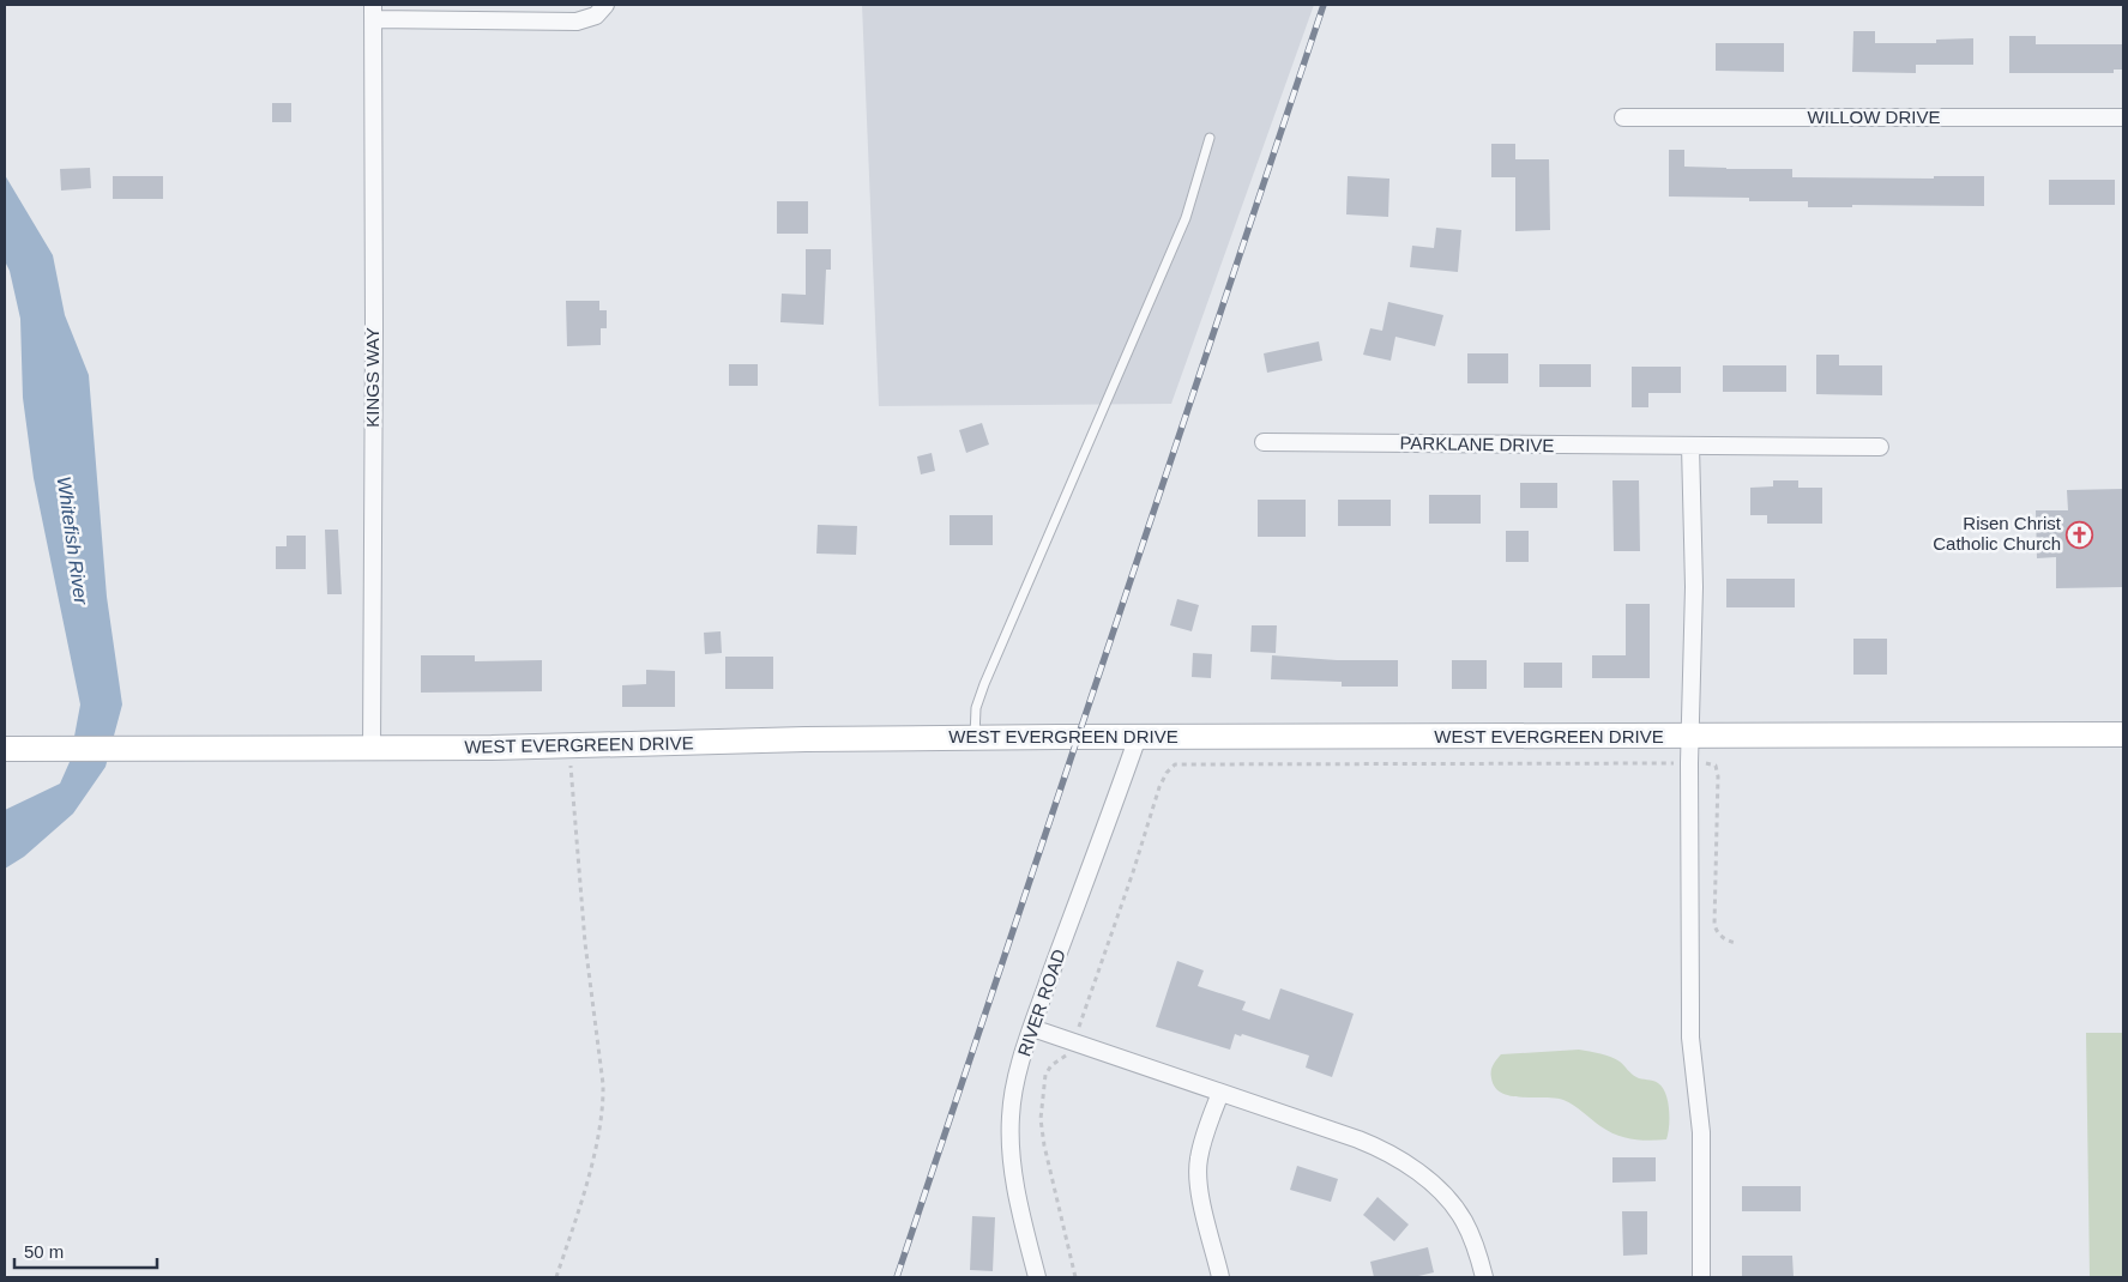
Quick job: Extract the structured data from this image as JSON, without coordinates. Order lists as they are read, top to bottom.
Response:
{
  "streets": {
    "street": [
      "WILLOW DRIVE",
      "KINGS WAY",
      "PARKLANE DRIVE",
      "WEST EVERGREEN DRIVE",
      "RIVER ROAD"
    ]
  },
  "crossings": [
    ["KINGS WAY", "WEST EVERGREEN DRIVE"],
    ["WEST EVERGREEN DRIVE", "RIVER ROAD"]
  ],
  "water": ["Whitefish River"],
  "places": {
    "church": ["Risen Christ Catholic Church"]
  },
  "scale_bar": "50 m"
}
